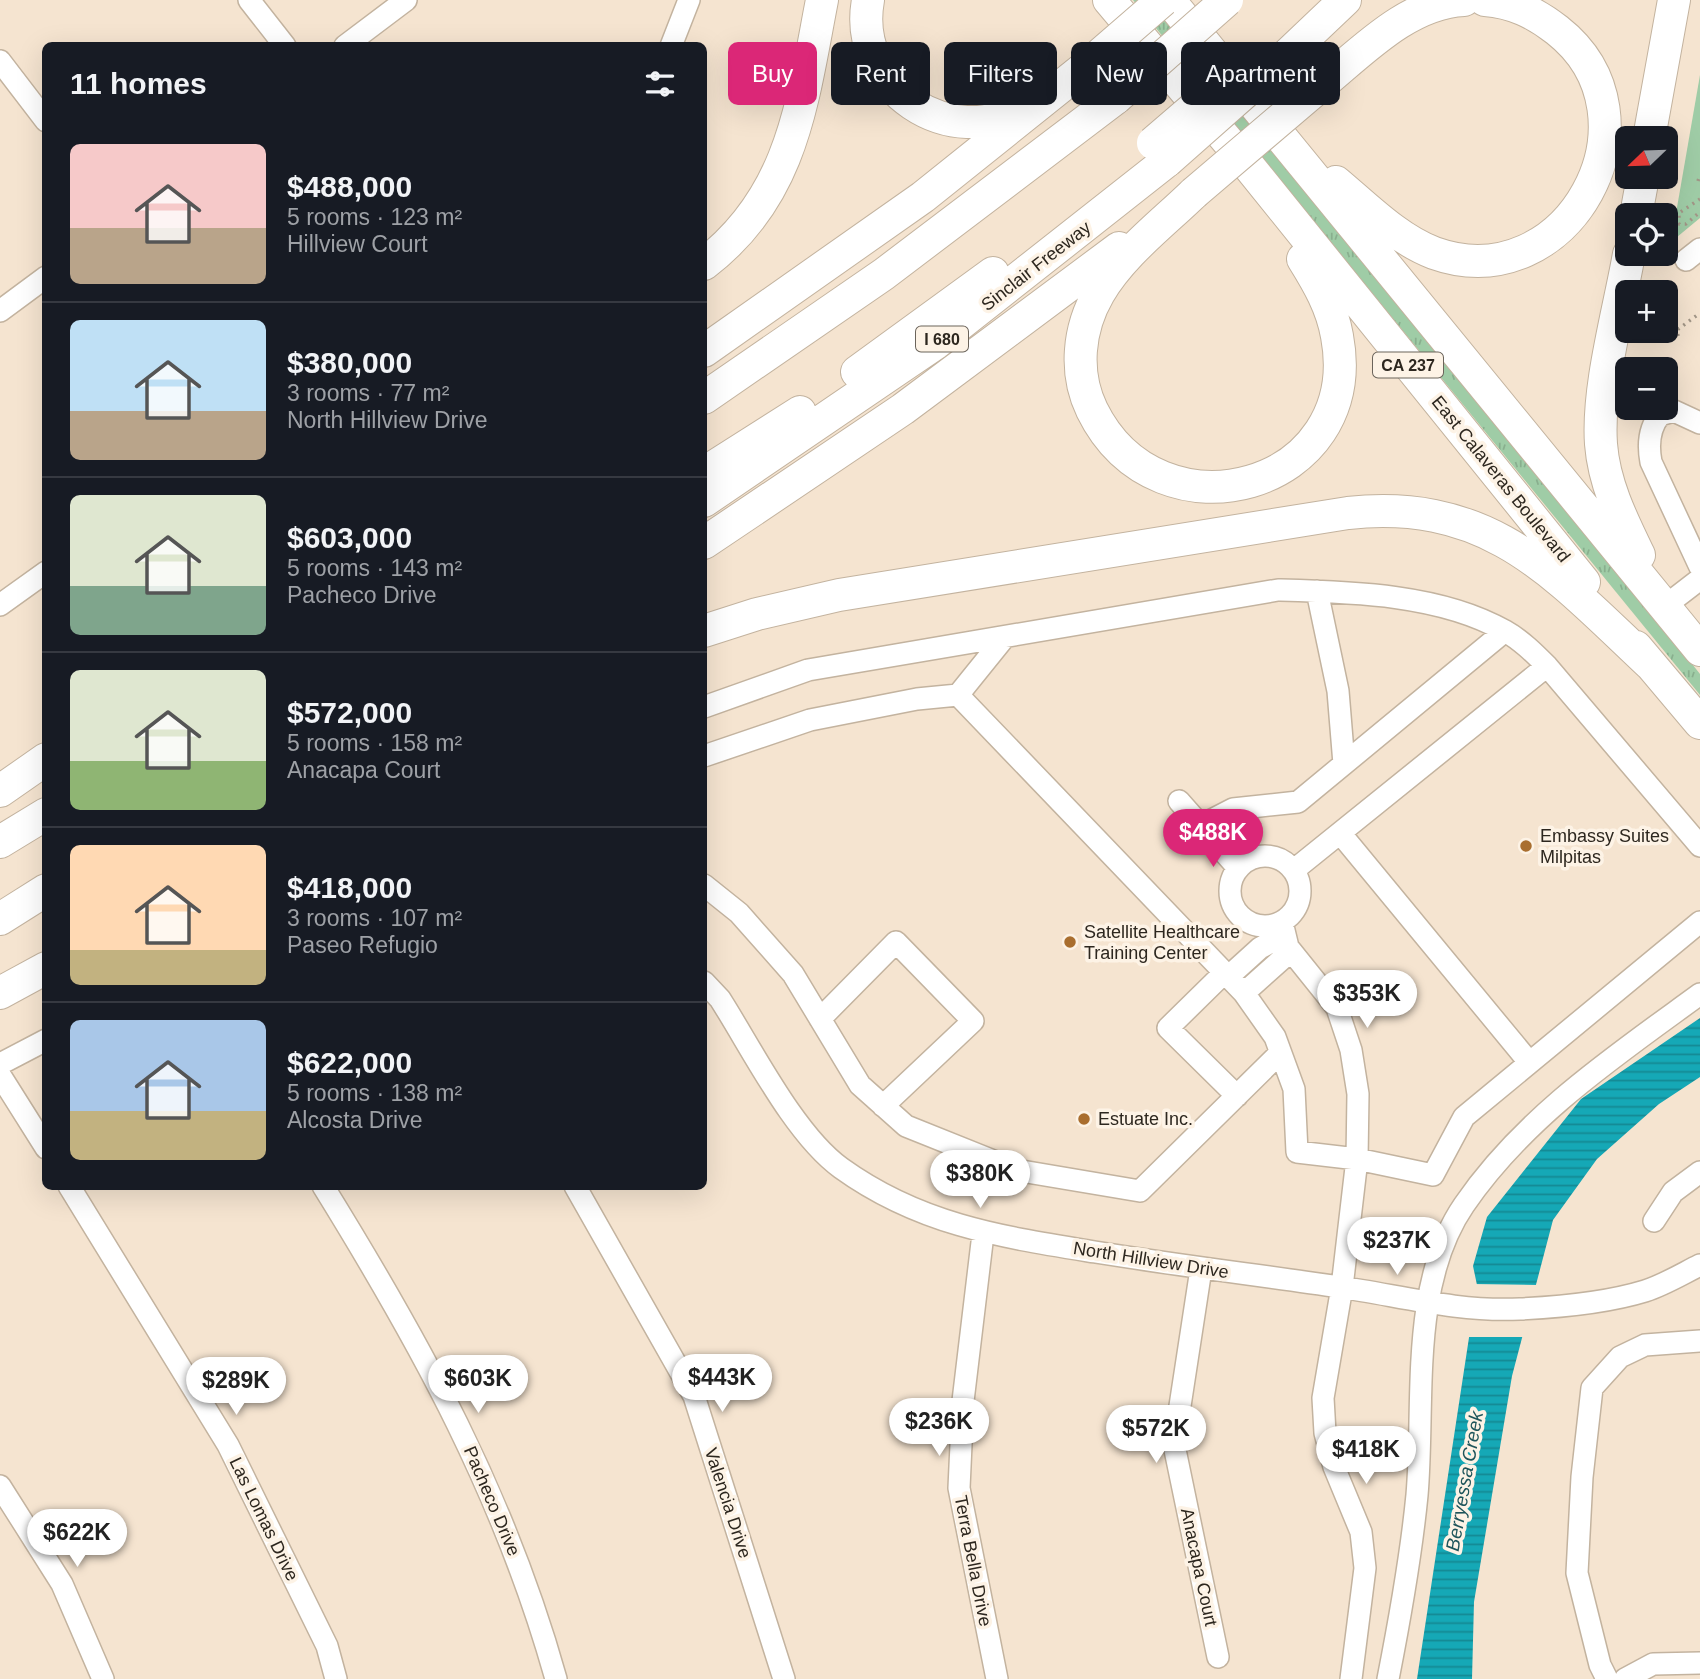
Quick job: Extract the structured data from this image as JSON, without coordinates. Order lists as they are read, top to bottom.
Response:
{
  "streets": {
    "highway": [
      "Sinclair Freeway",
      "I 680",
      "CA 237",
      "East Calaveras Boulevard"
    ],
    "street": [
      "North Hillview Drive",
      "Pacheco Drive",
      "Valencia Drive",
      "Las Lomas Drive",
      "Terra Bella Drive",
      "Anacapa Court"
    ]
  },
  "crossings": [
    ["Sinclair Freeway", "I 680"],
    ["North Hillview Drive", "Terra Bella Drive"],
    ["North Hillview Drive", "Anacapa Court"]
  ],
  "water": ["Berryessa Creek"],
  "places": ["Embassy Suites Milpitas", "Satellite Healthcare Training Center", "Estuate Inc."],
  "north": "bottom left",
  "page": {
    "chip": [
      "Buy",
      "Rent",
      "Filters",
      "New",
      "Apartment"
    ],
    "heading": "11 homes",
    "map_buttons": ["+", "−"],
    "list": [
      {
        "name": "$488,000",
        "note": "5 rooms · 123 m² · Hillview Court"
      },
      {
        "name": "$380,000",
        "note": "3 rooms · 77 m² · North Hillview Drive"
      },
      {
        "name": "$603,000",
        "note": "5 rooms · 143 m² · Pacheco Drive"
      },
      {
        "name": "$572,000",
        "note": "5 rooms · 158 m² · Anacapa Court"
      },
      {
        "name": "$418,000",
        "note": "3 rooms · 107 m² · Paseo Refugio"
      },
      {
        "name": "$622,000",
        "note": "5 rooms · 138 m² · Alcosta Drive"
      }
    ],
    "price": [
      "$488K",
      "$353K",
      "$380K",
      "$237K",
      "$443K",
      "$603K",
      "$289K",
      "$236K",
      "$572K",
      "$418K",
      "$622K"
    ]
  }
}
